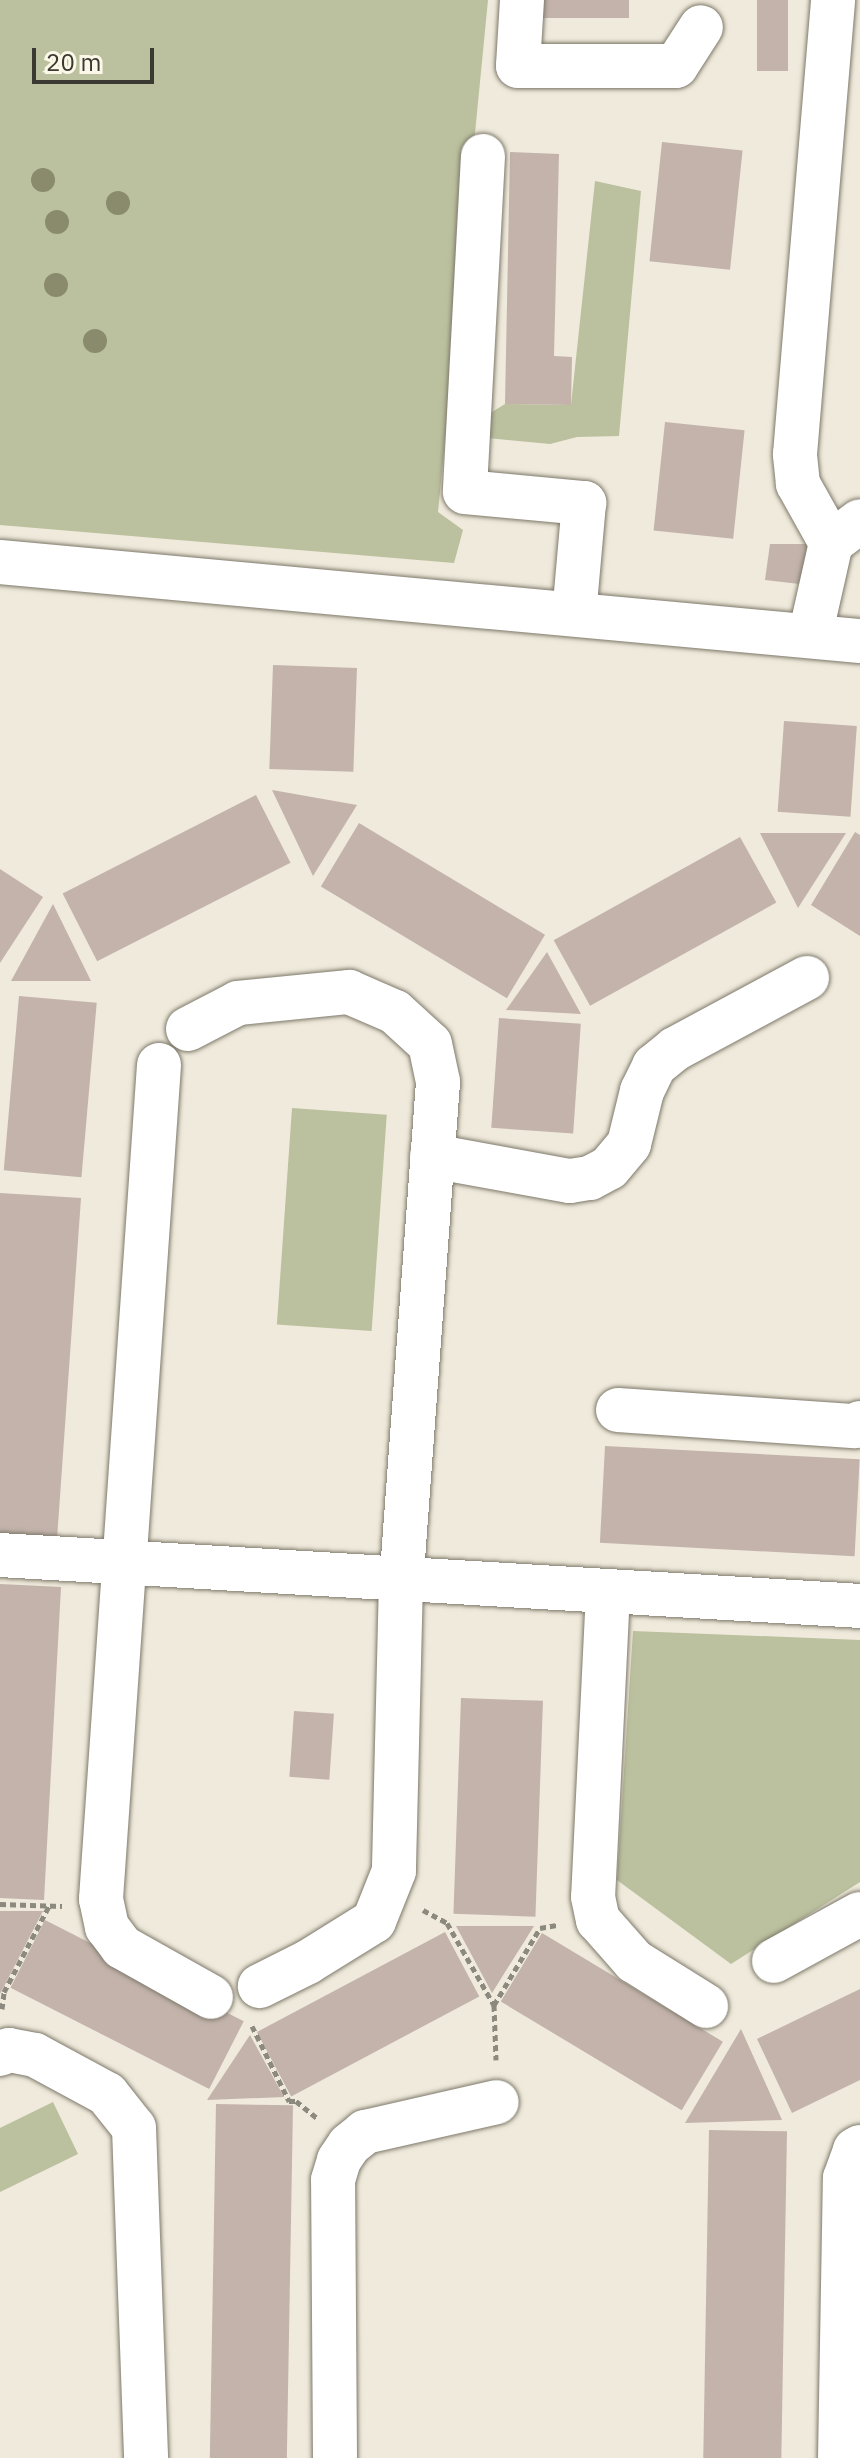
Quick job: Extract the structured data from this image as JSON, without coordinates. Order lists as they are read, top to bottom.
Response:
{
  "scale_bar": "20 m"
}
